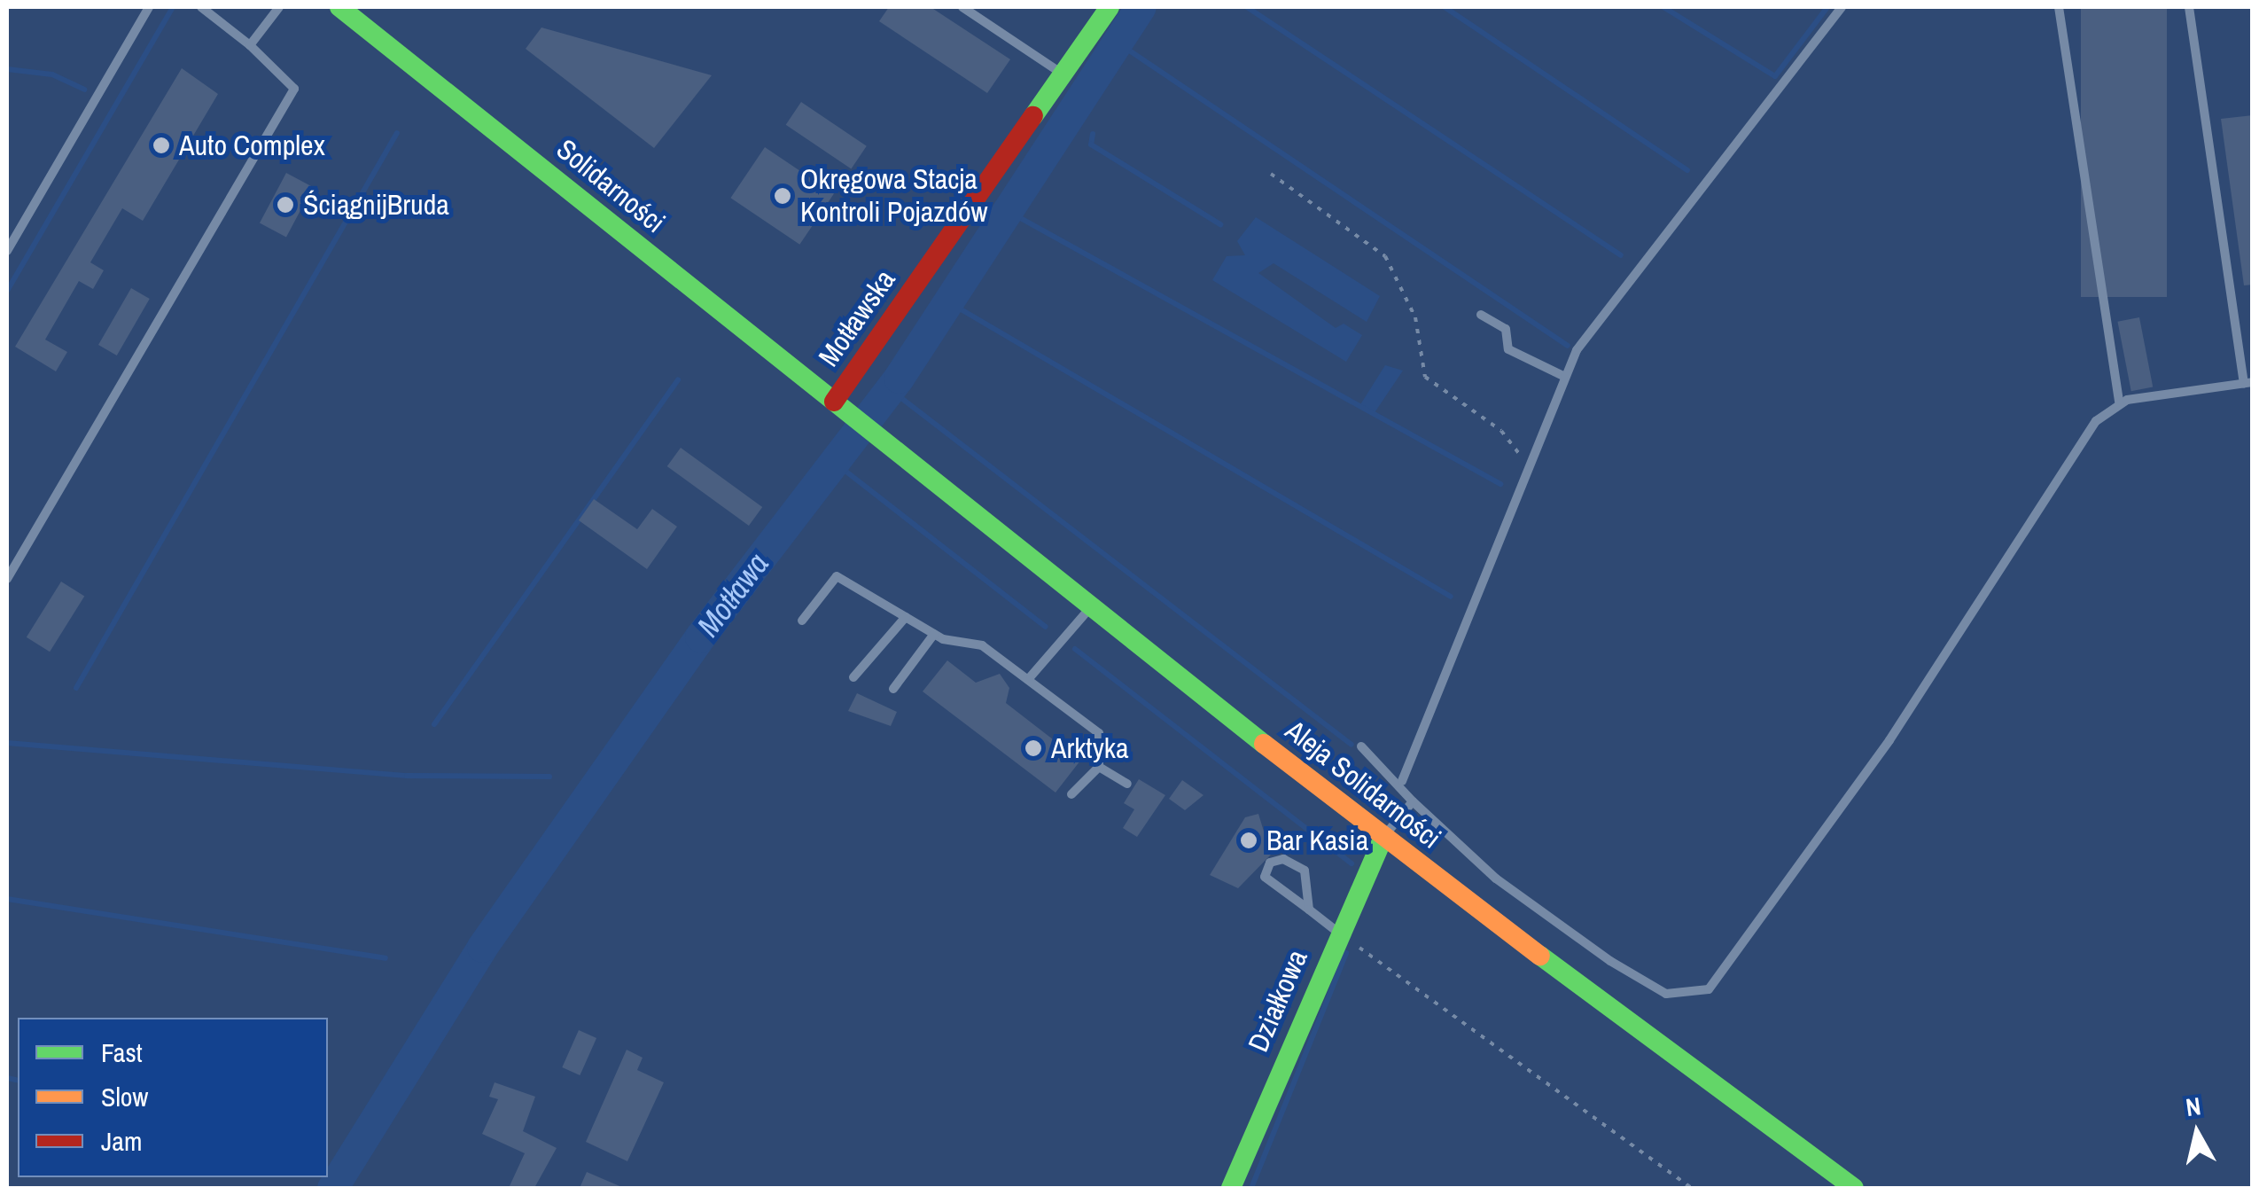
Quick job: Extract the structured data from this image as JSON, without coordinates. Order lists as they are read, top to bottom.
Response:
{
  "streets": {
    "main road": [
      "Solidarności",
      "Motławska",
      "Aleja Solidarności",
      "Działkowa"
    ]
  },
  "crossings": [
    ["Solidarności", "Motławska"],
    ["Solidarności", "Aleja Solidarności"],
    ["Motławska", "Aleja Solidarności"],
    ["Aleja Solidarności", "Działkowa"]
  ],
  "water": ["Motława"],
  "places": [
    "Auto Complex",
    "Okręgowa Stacja Kontroli Pojazdów",
    "ŚciągnijBruda",
    "Arktyka",
    "Bar Kasia"
  ],
  "legend": ["Fast", "Slow", "Jam"],
  "north": "top"
}
